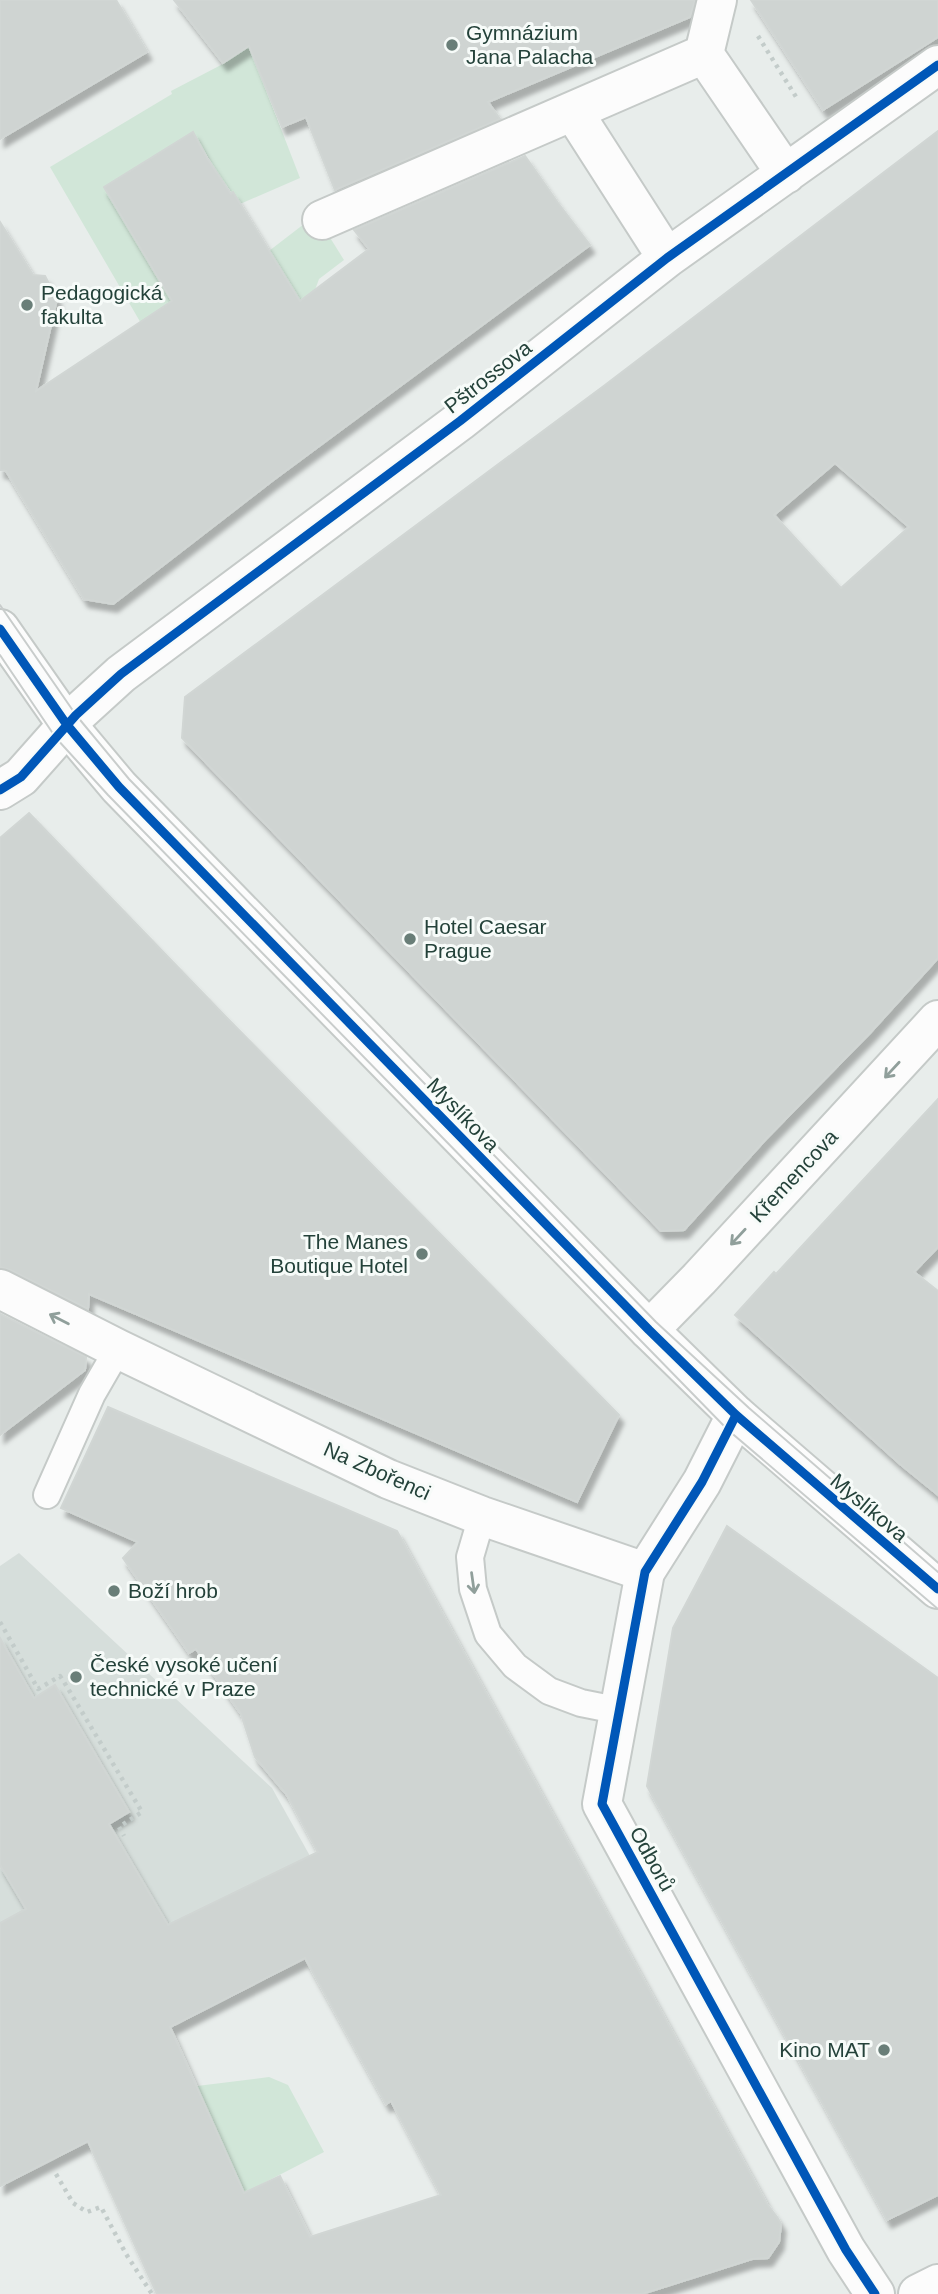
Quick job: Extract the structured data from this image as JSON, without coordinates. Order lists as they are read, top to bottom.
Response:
{
  "streets": {
    "street": [
      "Pštrossova",
      "Myslíkova",
      "Křemencova",
      "Na Zbořenci",
      "Odborů"
    ]
  },
  "crossings": [
    ["Pštrossova", "Myslíkova"],
    ["Myslíkova", "Křemencova"],
    ["Myslíkova", "Odborů"],
    ["Na Zbořenci", "Odborů"]
  ],
  "one_way": ["Křemencova"],
  "places": [
    "Gymnázium Jana Palacha",
    "Pedagogická fakulta",
    "Hotel Caesar Prague",
    "The Manes Boutique Hotel",
    "Boží hrob",
    "České vysoké učení technické v Praze",
    "Kino MAT"
  ]
}
